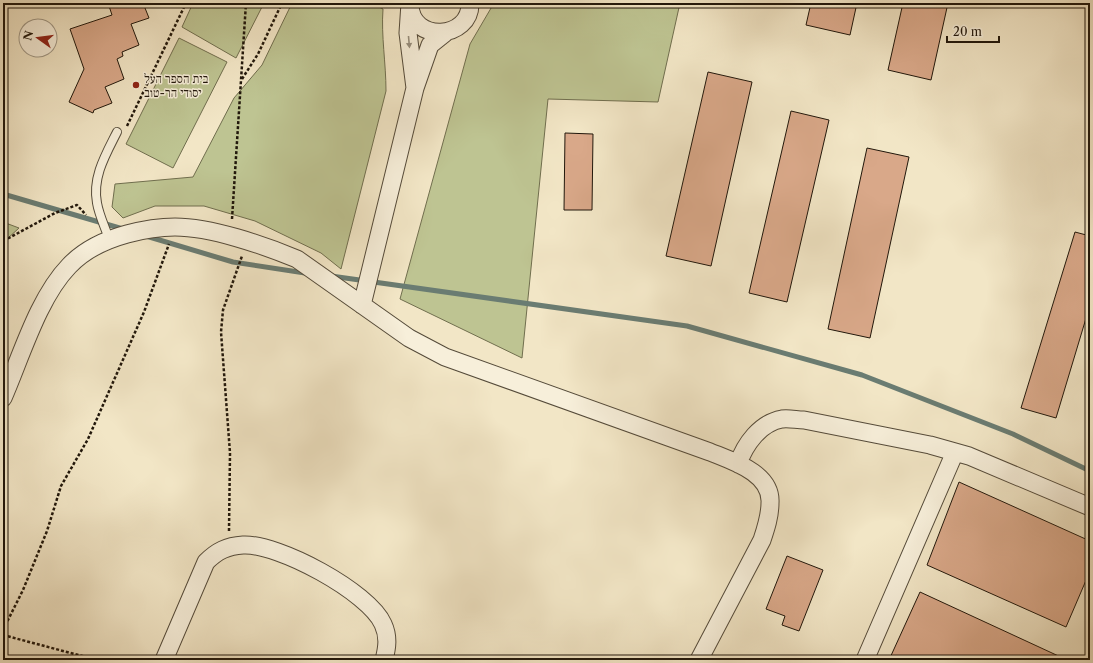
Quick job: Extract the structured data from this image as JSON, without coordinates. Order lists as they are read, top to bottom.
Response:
{
  "places": ["בית הספר העל יסודי הר-טוב"],
  "scale_bar": "20 m",
  "north": "left"
}
